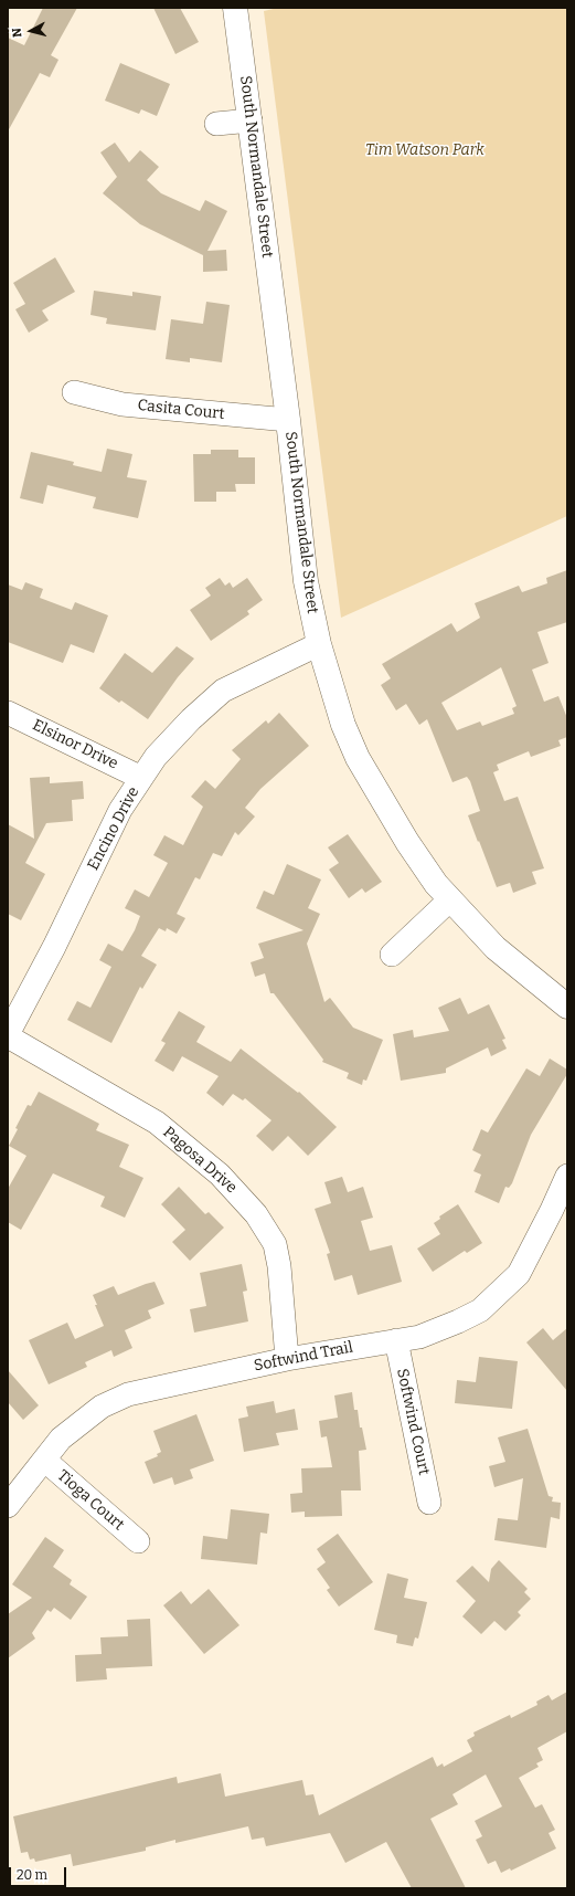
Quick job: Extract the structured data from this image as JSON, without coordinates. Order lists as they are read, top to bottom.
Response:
{
  "streets": {
    "street": [
      "South Normandale Street",
      "Casita Court",
      "Elsinor Drive",
      "Encino Drive",
      "Pagosa Drive",
      "Softwind Trail",
      "Softwind Court",
      "Tioga Court"
    ]
  },
  "crossings": [
    ["South Normandale Street", "Casita Court"],
    ["South Normandale Street", "Encino Drive"],
    ["Elsinor Drive", "Encino Drive"],
    ["Encino Drive", "Pagosa Drive"],
    ["Pagosa Drive", "Softwind Trail"],
    ["Softwind Trail", "Softwind Court"],
    ["Softwind Trail", "Tioga Court"]
  ],
  "parks": ["Tim Watson Park"],
  "scale_bar": "20 m",
  "north": "left"
}
